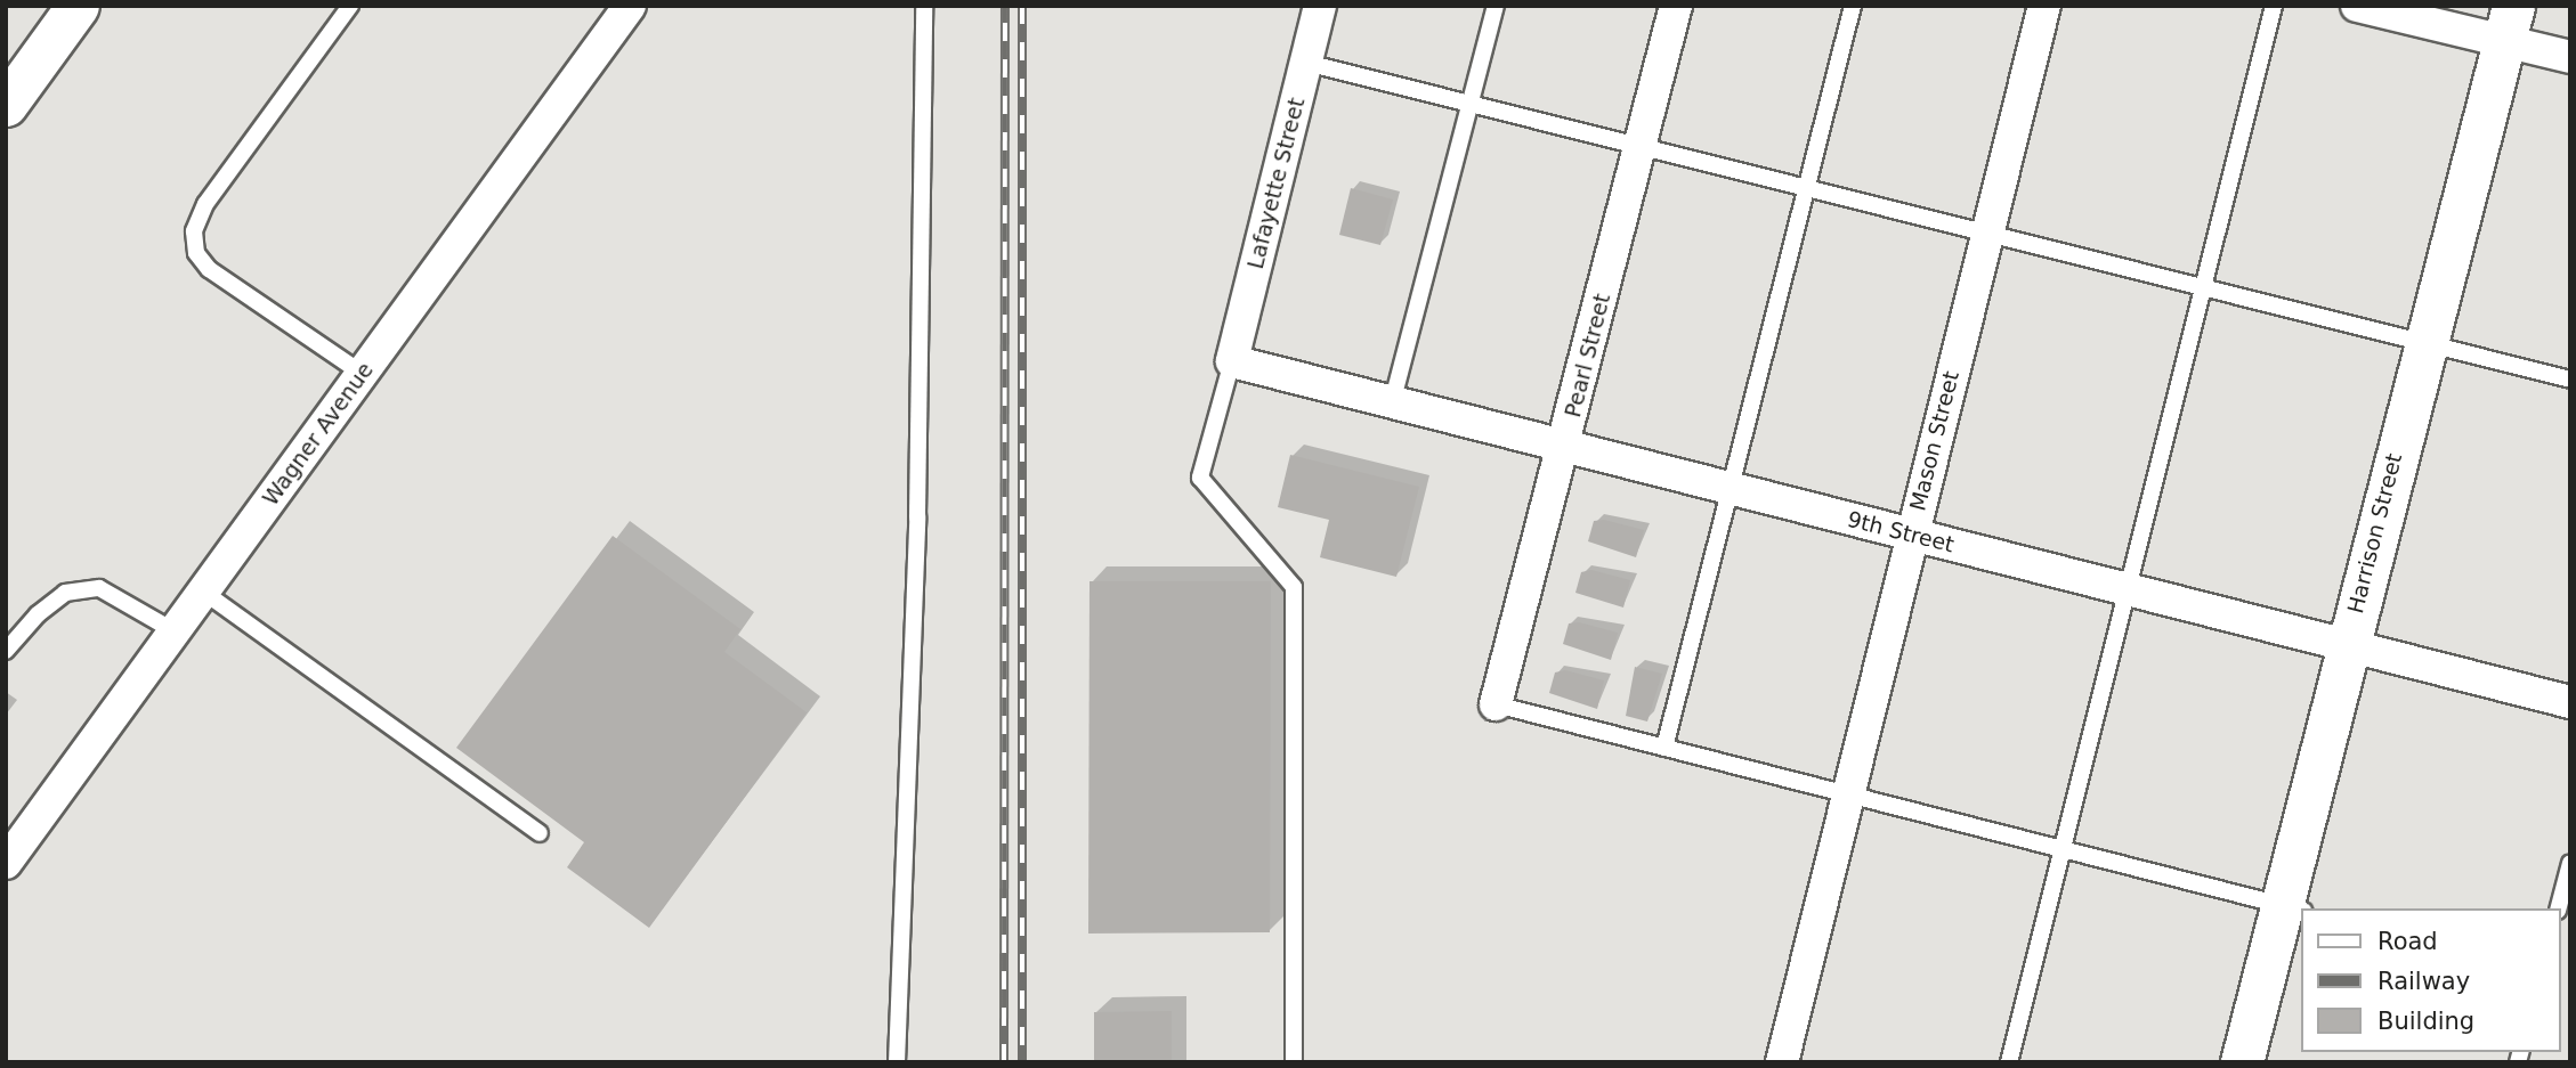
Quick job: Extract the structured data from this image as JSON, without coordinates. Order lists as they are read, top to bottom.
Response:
{
  "streets": {
    "street": [
      "Lafayette Street",
      "Pearl Street",
      "Wagner Avenue",
      "Mason Street",
      "9th Street",
      "Harrison Street"
    ]
  },
  "crossings": [
    ["Lafayette Street", "9th Street"],
    ["Pearl Street", "9th Street"],
    ["Mason Street", "9th Street"],
    ["9th Street", "Harrison Street"]
  ],
  "legend": ["Road", "Railway", "Building"]
}
